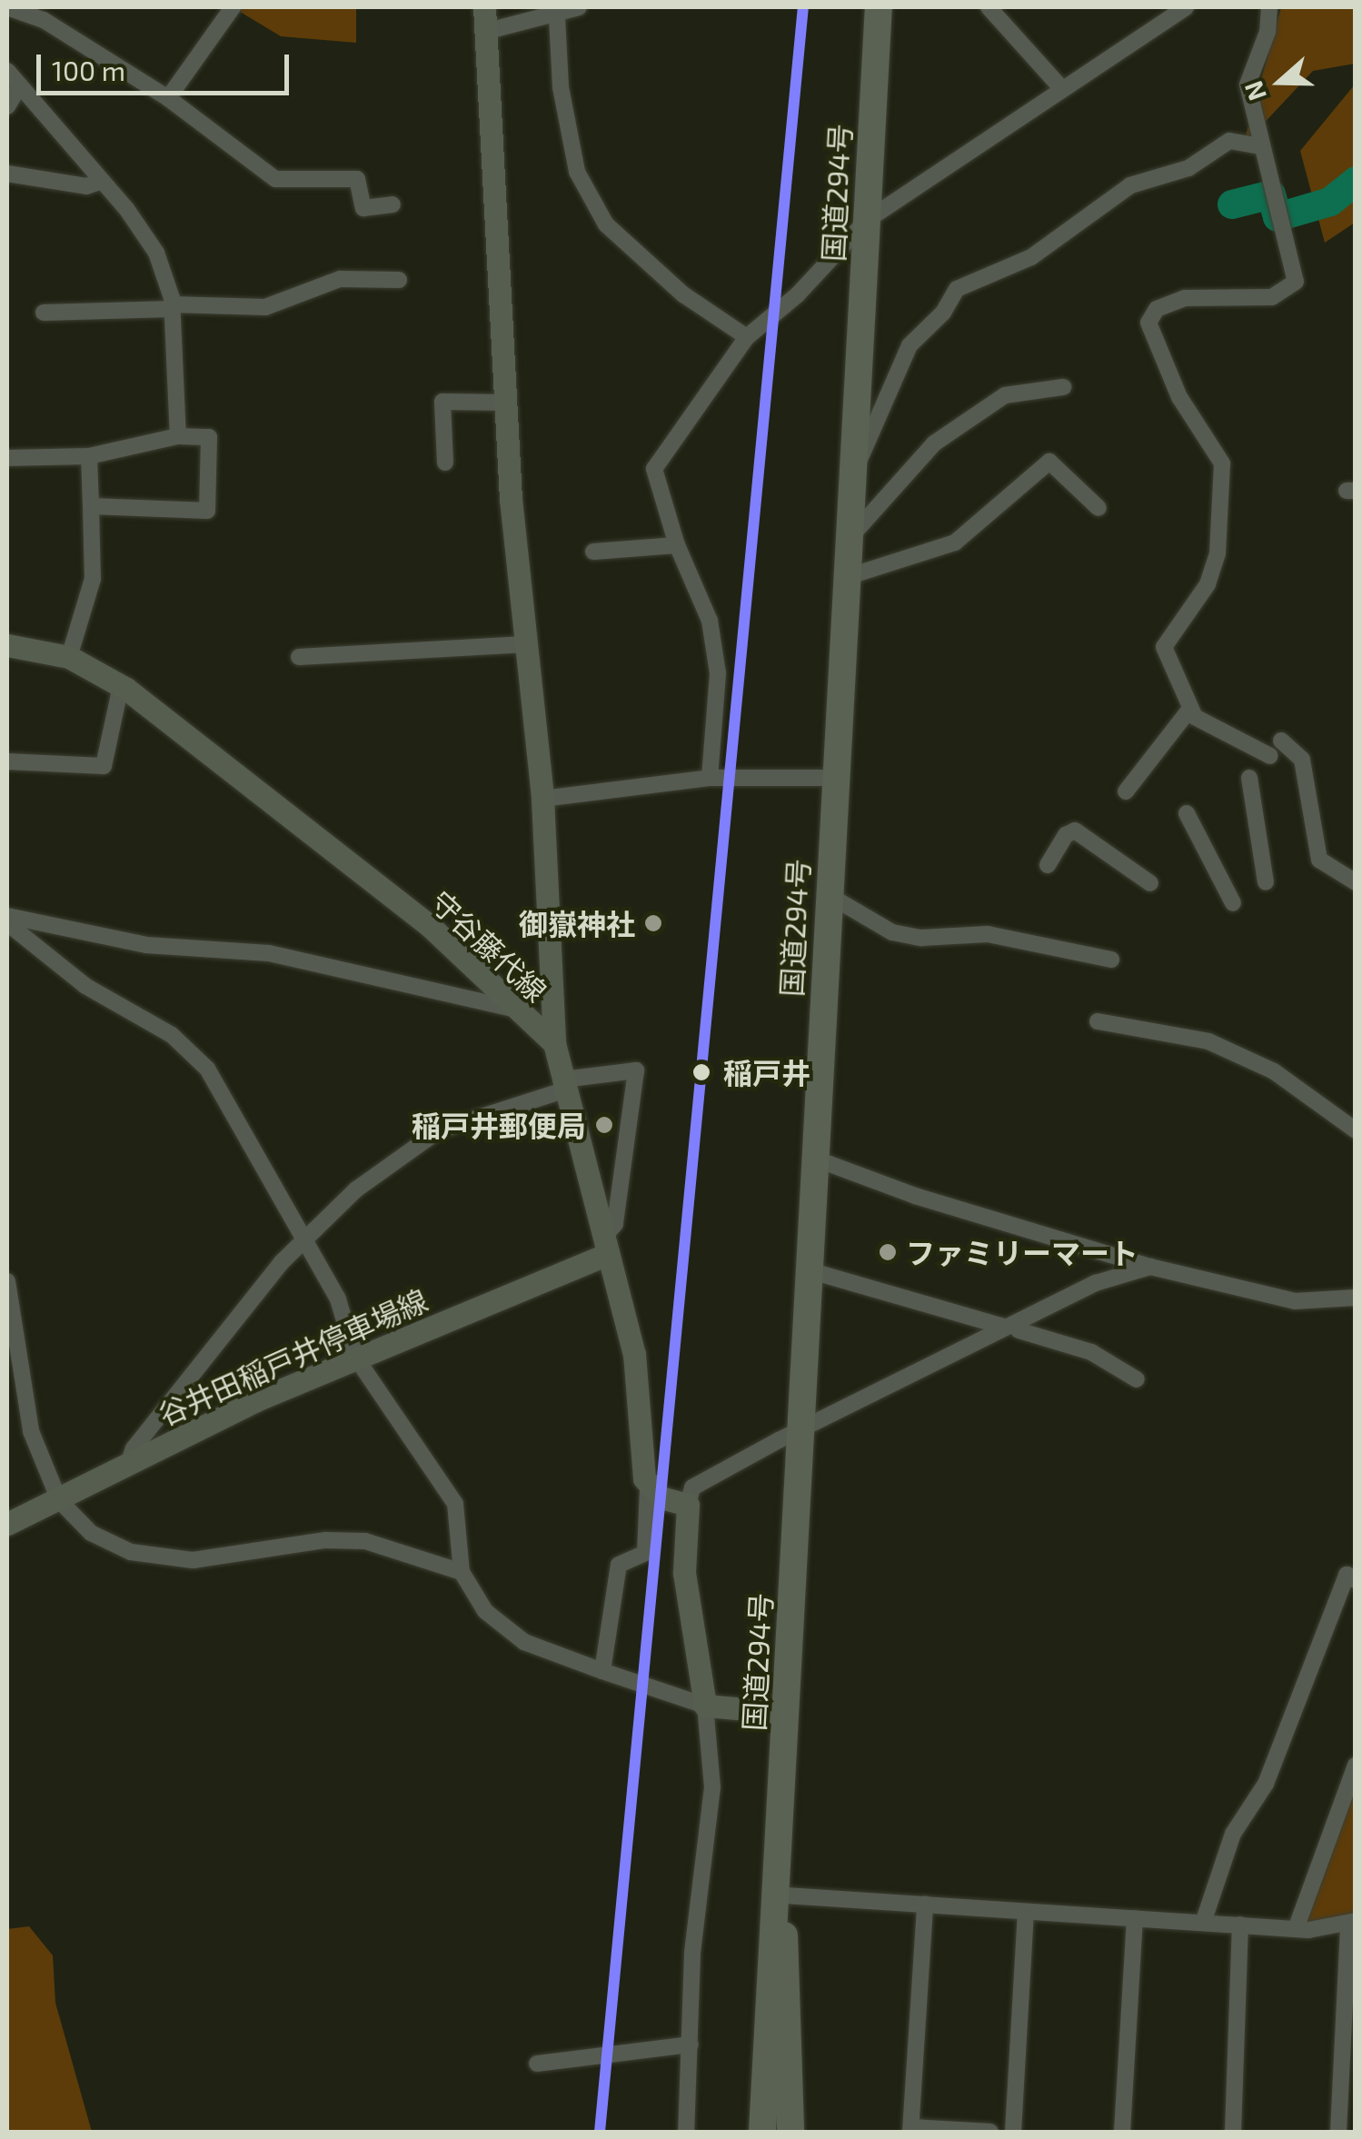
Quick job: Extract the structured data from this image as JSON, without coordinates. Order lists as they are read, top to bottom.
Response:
{
  "streets": {
    "highway": ["国道294号"],
    "main road": ["守谷藤代線", "谷井田稲戸井停車場線"]
  },
  "crossings": [
    ["守谷藤代線", "谷井田稲戸井停車場線"]
  ],
  "places": [
    "御嶽神社",
    "稲戸井",
    "稲戸井郵便局",
    "ファミリーマート"
  ],
  "scale_bar": "100 m",
  "north": "left"
}
